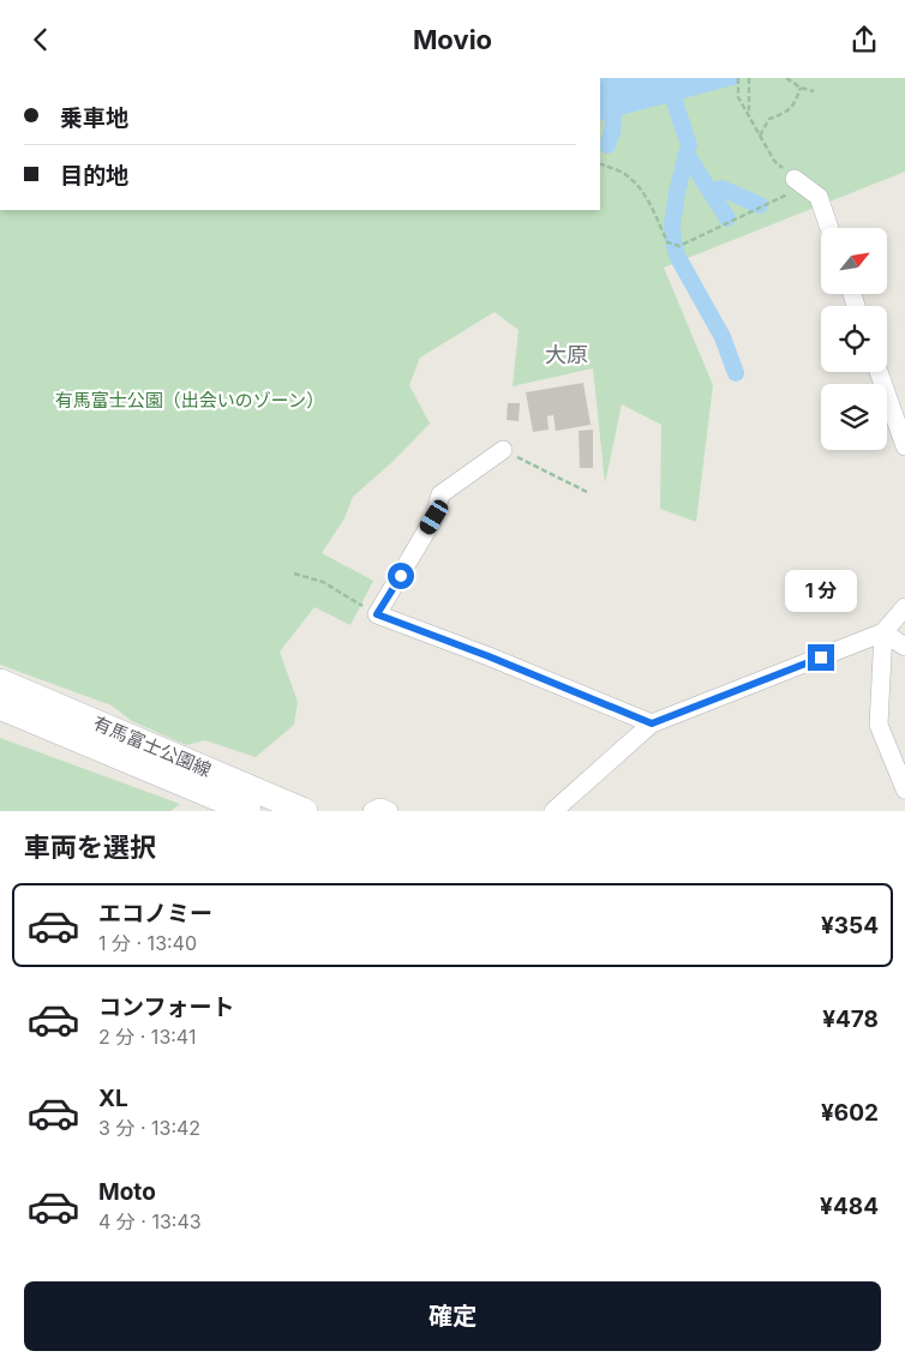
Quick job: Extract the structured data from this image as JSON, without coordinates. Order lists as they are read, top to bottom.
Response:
{
  "streets": {
    "main road": ["有馬富士公園線"]
  },
  "districts": ["大原"],
  "parks": ["有馬富士公園（出会いのゾーン）"],
  "north": "top right",
  "page": {
    "header": "Movio",
    "banner": ["乗車地", "目的地"],
    "bubble": "1 分",
    "heading": "車両を選択",
    "list": [
      {
        "name": "エコノミー",
        "note": "1 分 · 13:40",
        "value": "¥354"
      },
      {
        "name": "コンフォート",
        "note": "2 分 · 13:41",
        "value": "¥478"
      },
      {
        "name": "XL",
        "note": "3 分 · 13:42",
        "value": "¥602"
      },
      {
        "name": "Moto",
        "note": "4 分 · 13:43",
        "value": "¥484"
      }
    ],
    "buttons": "確定"
  }
}
